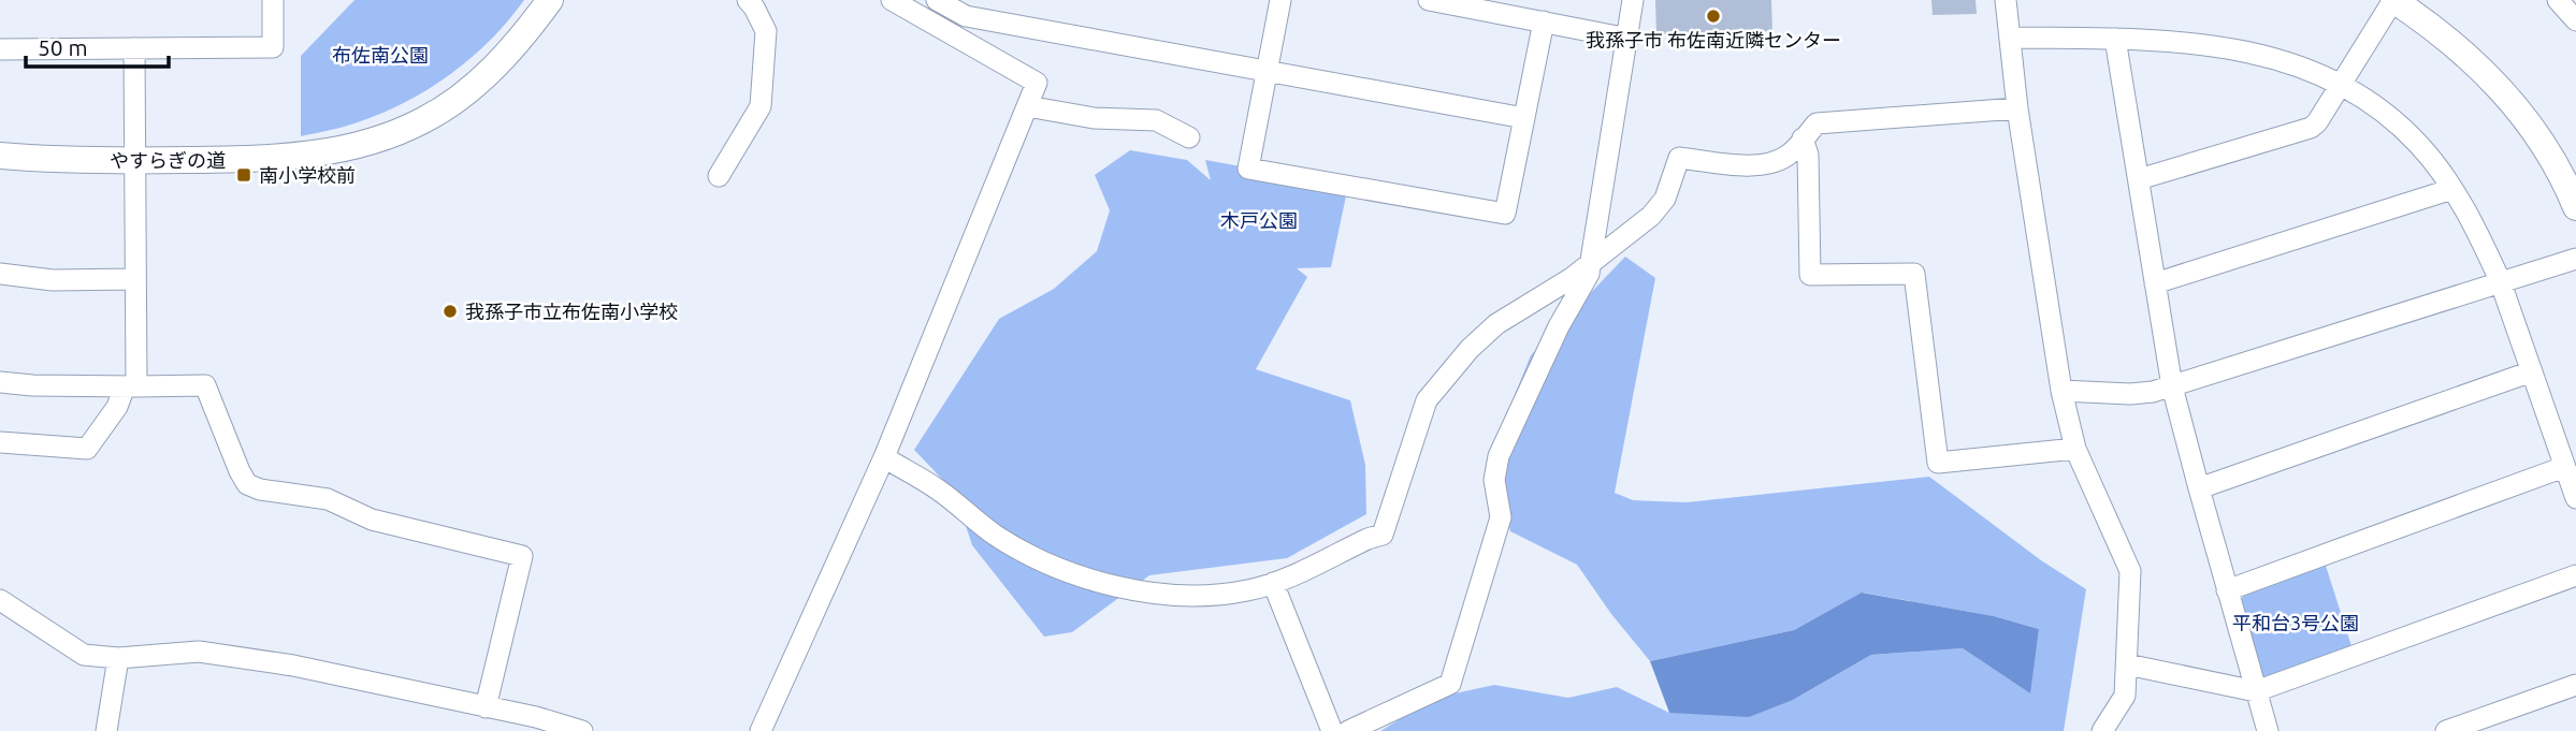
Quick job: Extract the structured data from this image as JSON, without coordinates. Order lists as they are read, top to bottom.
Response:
{
  "streets": {
    "street": ["やすらぎの道"]
  },
  "parks": ["布佐南公園", "木戸公園", "平和台3号公園"],
  "places": {
    "other": ["我孫子市 布佐南近隣センター", "我孫子市立布佐南小学校"],
    "transit": ["南小学校前"]
  },
  "scale_bar": "50 m"
}
